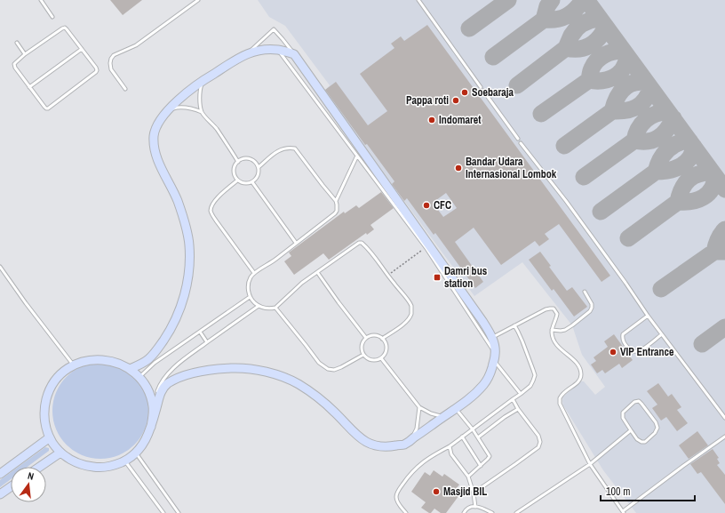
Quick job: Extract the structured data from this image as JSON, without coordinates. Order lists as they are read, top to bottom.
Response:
{
  "places": {
    "other": [
      "Soebaraja",
      "Pappa roti",
      "Indomaret",
      "Bandar Udara Internasional Lombok",
      "CFC",
      "VIP Entrance",
      "Masjid BIL"
    ],
    "transit": ["Damri bus station"]
  },
  "scale_bar": "100 m",
  "north": "top"
}
